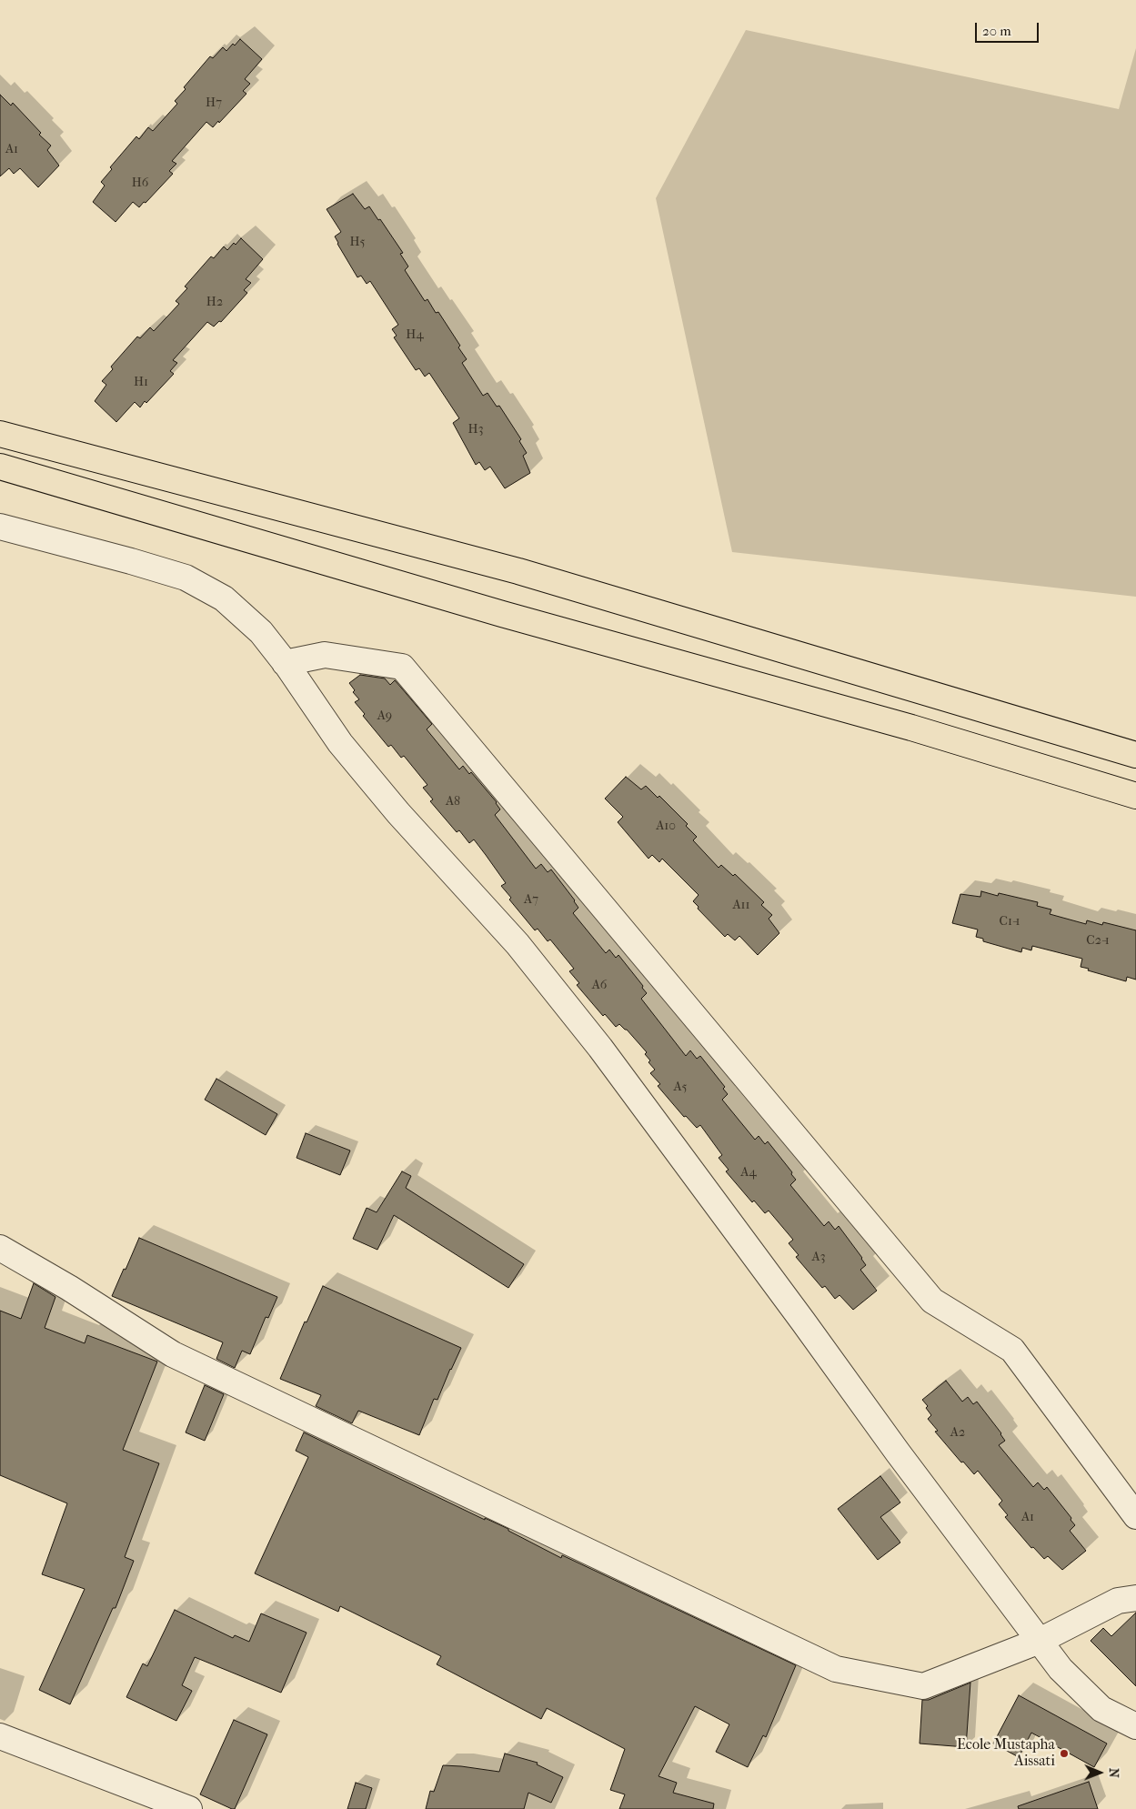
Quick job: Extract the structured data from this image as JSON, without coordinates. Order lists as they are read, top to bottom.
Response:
{
  "places": ["Ecole Mustapha Aissati"],
  "house_numbers": [
    "H7",
    "A1",
    "H6",
    "H5",
    "H2",
    "H4",
    "H1",
    "H3",
    "A9",
    "A8",
    "A10",
    "A7",
    "A11",
    "C1-1",
    "C2-1",
    "A6",
    "A5",
    "A4",
    "A3",
    "A2",
    "A1"
  ],
  "scale_bar": "20 m",
  "north": "right"
}
